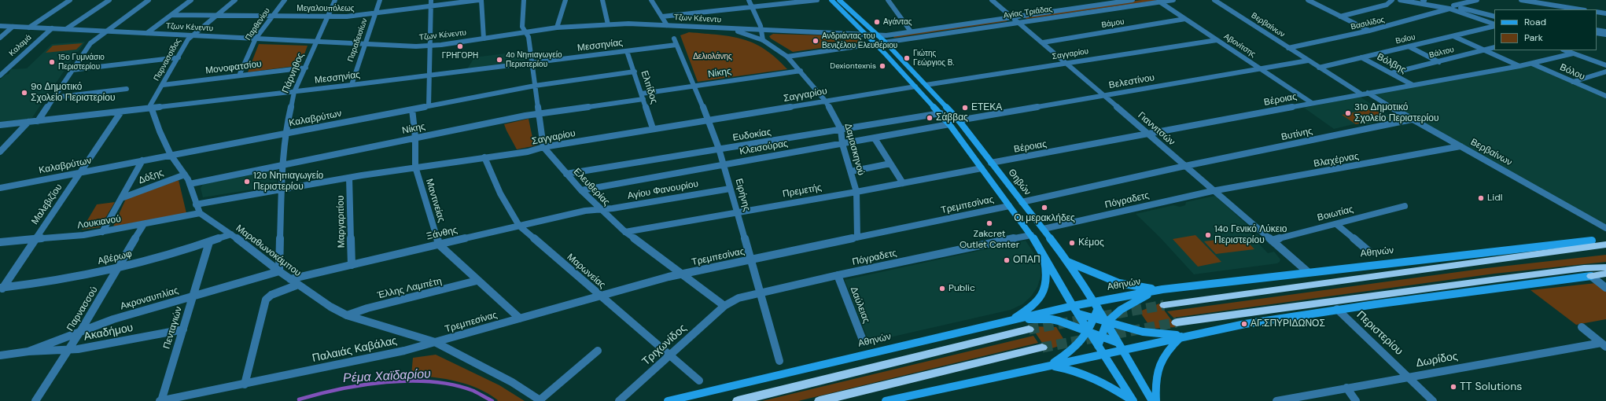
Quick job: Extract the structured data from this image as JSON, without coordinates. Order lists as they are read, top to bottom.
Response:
{
  "streets": {
    "main road": ["Θηβών", "Αθηνών"],
    "street": [
      "Μεγαλουπόλεως",
      "Αγίας Τριάδας",
      "Τζων Κένεντυ",
      "Βάμου",
      "Βασιλίδος",
      "Παρθενίου",
      "Βερβαίνων",
      "Βοΐου",
      "Παραδεισίων",
      "Καλαμά",
      "Μεσσηνίας",
      "Αβονίτσης",
      "Βάλτου",
      "Σαγγαρίου",
      "Παρνασσίδος",
      "Βόλβης",
      "Μονοφατσίου",
      "Βόλου",
      "Πάρνηθος",
      "Νίκης",
      "Βελεστίνου",
      "Ελπίδος",
      "Βέροιας",
      "Καλαβρύτων",
      "Γιαννιτσών",
      "Βυτίνης",
      "Ευδοκίας",
      "Κλεισούρας",
      "Δαμασκηνού",
      "Βλαχέρνας",
      "Δόξης",
      "Ελευθερίας",
      "Αγίου Φανουρίου",
      "Πρεμετής",
      "Ειρήνης",
      "Μαντινείας",
      "Πόγραδετς",
      "Μαλεβιζίου",
      "Τρεμπεσίνας",
      "Βοιωτίας",
      "Μαργαριτίου",
      "Λουκιανού",
      "Ξάνθης",
      "Μαραθωνοκάμπου",
      "Αβέρωφ",
      "Μαρωνείας",
      "Έλλης Λαμπέτη",
      "Ακροναυπλίας",
      "Δαύλειας",
      "Παρνασσού",
      "Πενταγιών",
      "Ακαδήμου",
      "Περιστερίου",
      "Τριχωνίδος",
      "Παλαιάς Καβάλας",
      "Δωρίδος"
    ]
  },
  "crossings": [
    ["Μεγαλουπόλεως", "Παρθενίου"],
    ["Μεγαλουπόλεως", "Παραδεισίων"],
    ["Μεγαλουπόλεως", "Παρνασσίδος"],
    ["Μεγαλουπόλεως", "Πάρνηθος"],
    ["Αγίας Τριάδας", "Τζων Κένεντυ"],
    ["Αγίας Τριάδας", "Αβονίτσης"],
    ["Αγίας Τριάδας", "Γιαννιτσών"],
    ["Αγίας Τριάδας", "Θηβών"],
    ["Τζων Κένεντυ", "Παρθενίου"],
    ["Τζων Κένεντυ", "Παραδεισίων"],
    ["Τζων Κένεντυ", "Καλαμά"],
    ["Τζων Κένεντυ", "Παρνασσίδος"],
    ["Τζων Κένεντυ", "Πάρνηθος"],
    ["Τζων Κένεντυ", "Δαμασκηνού"],
    ["Τζων Κένεντυ", "Θηβών"],
    ["Βάμου", "Αβονίτσης"],
    ["Βάμου", "Γιαννιτσών"],
    ["Βασιλίδος", "Βερβαίνων"],
    ["Παρθενίου", "Μονοφατσίου"],
    ["Βερβαίνων", "Βοΐου"],
    ["Βερβαίνων", "Βελεστίνου"],
    ["Βερβαίνων", "Βέροιας"],
    ["Βερβαίνων", "Βυτίνης"],
    ["Βερβαίνων", "Βλαχέρνας"],
    ["Βοΐου", "Βόλβης"],
    ["Παραδεισίων", "Μεσσηνίας"],
    ["Μεσσηνίας", "Παρνασσίδος"],
    ["Μεσσηνίας", "Πάρνηθος"],
    ["Μεσσηνίας", "Ελπίδος"],
    ["Μεσσηνίας", "Ειρήνης"],
    ["Μεσσηνίας", "Μαλεβιζίου"],
    ["Αβονίτσης", "Σαγγαρίου"],
    ["Αβονίτσης", "Βελεστίνου"],
    ["Αβονίτσης", "Βέροιας"],
    ["Βάλτου", "Βόλβης"],
    ["Σαγγαρίου", "Πάρνηθος"],
    ["Σαγγαρίου", "Ελπίδος"],
    ["Σαγγαρίου", "Γιαννιτσών"],
    ["Σαγγαρίου", "Δαμασκηνού"],
    ["Σαγγαρίου", "Θηβών"],
    ["Σαγγαρίου", "Ελευθερίας"],
    ["Σαγγαρίου", "Ειρήνης"],
    ["Σαγγαρίου", "Μαντινείας"],
    ["Σαγγαρίου", "Μαργαριτίου"],
    ["Σαγγαρίου", "Μαρωνείας"],
    ["Παρνασσίδος", "Μονοφατσίου"],
    ["Βόλβης", "Βέροιας"],
    ["Μονοφατσίου", "Πάρνηθος"],
    ["Βόλου", "Βέροιας"],
    ["Πάρνηθος", "Νίκης"],
    ["Πάρνηθος", "Καλαβρύτων"],
    ["Πάρνηθος", "Μαραθωνοκάμπου"],
    ["Πάρνηθος", "Ακροναυπλίας"],
    ["Νίκης", "Ελπίδος"],
    ["Νίκης", "Δαμασκηνού"],
    ["Νίκης", "Ειρήνης"],
    ["Νίκης", "Μαντινείας"],
    ["Βελεστίνου", "Γιαννιτσών"],
    ["Βελεστίνου", "Θηβών"],
    ["Ελπίδος", "Καλαβρύτων"],
    ["Βέροιας", "Γιαννιτσών"],
    ["Βέροιας", "Θηβών"],
    ["Καλαβρύτων", "Μαντινείας"],
    ["Καλαβρύτων", "Μαλεβιζίου"],
    ["Γιαννιτσών", "Βυτίνης"],
    ["Γιαννιτσών", "Βλαχέρνας"],
    ["Γιαννιτσών", "Πόγραδετς"],
    ["Γιαννιτσών", "Βοιωτίας"],
    ["Γιαννιτσών", "Αθηνών"],
    ["Ευδοκίας", "Δαμασκηνού"],
    ["Ευδοκίας", "Ελευθερίας"],
    ["Ευδοκίας", "Ειρήνης"],
    ["Κλεισούρας", "Δαμασκηνού"],
    ["Κλεισούρας", "Ελευθερίας"],
    ["Κλεισούρας", "Ειρήνης"],
    ["Δαμασκηνού", "Πρεμετής"],
    ["Δαμασκηνού", "Τρεμπεσίνας"],
    ["Βλαχέρνας", "Πόγραδετς"],
    ["Θηβών", "Πόγραδετς"],
    ["Θηβών", "Αθηνών"],
    ["Ελευθερίας", "Αγίου Φανουρίου"],
    ["Ελευθερίας", "Πρεμετής"],
    ["Ελευθερίας", "Πόγραδετς"],
    ["Ελευθερίας", "Τρεμπεσίνας"],
    ["Ελευθερίας", "Ξάνθης"],
    ["Ελευθερίας", "Τριχωνίδος"],
    ["Αγίου Φανουρίου", "Ειρήνης"],
    ["Αγίου Φανουρίου", "Ξάνθης"],
    ["Πρεμετής", "Ειρήνης"],
    ["Ειρήνης", "Πόγραδετς"],
    ["Ειρήνης", "Τρεμπεσίνας"],
    ["Μαντινείας", "Τρεμπεσίνας"],
    ["Μαντινείας", "Ξάνθης"],
    ["Μαντινείας", "Έλλης Λαμπέτη"],
    ["Πόγραδετς", "Δαύλειας"],
    ["Πόγραδετς", "Τριχωνίδος"],
    ["Μαλεβιζίου", "Λουκιανού"],
    ["Μαλεβιζίου", "Αβέρωφ"],
    ["Τρεμπεσίνας", "Μαραθωνοκάμπου"],
    ["Τρεμπεσίνας", "Μαρωνείας"],
    ["Τρεμπεσίνας", "Παλαιάς Καβάλας"],
    ["Μαργαριτίου", "Ξάνθης"],
    ["Λουκιανού", "Μαραθωνοκάμπου"],
    ["Λουκιανού", "Παρνασσού"],
    ["Ξάνθης", "Μαραθωνοκάμπου"],
    ["Ξάνθης", "Μαρωνείας"],
    ["Μαραθωνοκάμπου", "Αβέρωφ"],
    ["Μαραθωνοκάμπου", "Έλλης Λαμπέτη"],
    ["Μαραθωνοκάμπου", "Ακροναυπλίας"],
    ["Μαραθωνοκάμπου", "Παλαιάς Καβάλας"],
    ["Αβέρωφ", "Παρνασσού"],
    ["Αβέρωφ", "Πενταγιών"],
    ["Μαρωνείας", "Τριχωνίδος"],
    ["Ακροναυπλίας", "Παρνασσού"],
    ["Ακροναυπλίας", "Πενταγιών"],
    ["Ακροναυπλίας", "Ακαδήμου"],
    ["Παρνασσού", "Ακαδήμου"],
    ["Πενταγιών", "Ακαδήμου"],
    ["Πενταγιών", "Παλαιάς Καβάλας"],
    ["Περιστερίου", "Δωρίδος"]
  ],
  "water": ["Ρέμα Χαϊδαρίου"],
  "parks": ["Δελιολάνης"],
  "places": [
    "Αγάντας",
    "Ανδριάντας του Βενιζέλου Ελευθέριου",
    "ΓΡΗΓΟΡΗ",
    "Γιώτης Γεώργιος Β.",
    "4ο Νηπιαγωγείο Περιστερίου",
    "15ο Γυμνάσιο Περιστερίου",
    "Dexiontexnis",
    "9ο Δημοτικό Σχολείο Περιστερίου",
    "ΕΤΕΚΑ",
    "31ο Δημοτικό Σχολείο Περιστερίου",
    "Σάββας",
    "12ο Νηπιαγωγείο Περιστερίου",
    "Lidl",
    "Οι μερακλήδες",
    "Zakcret Outlet Center",
    "14ο Γενικό Λύκειο Περιστερίου",
    "Κέμος",
    "ΟΠΑΠ",
    "Public",
    "ΑΓ.ΣΠΥΡΙΔΩΝΟΣ",
    "TT Solutions"
  ],
  "legend": ["Road", "Park"]
}
